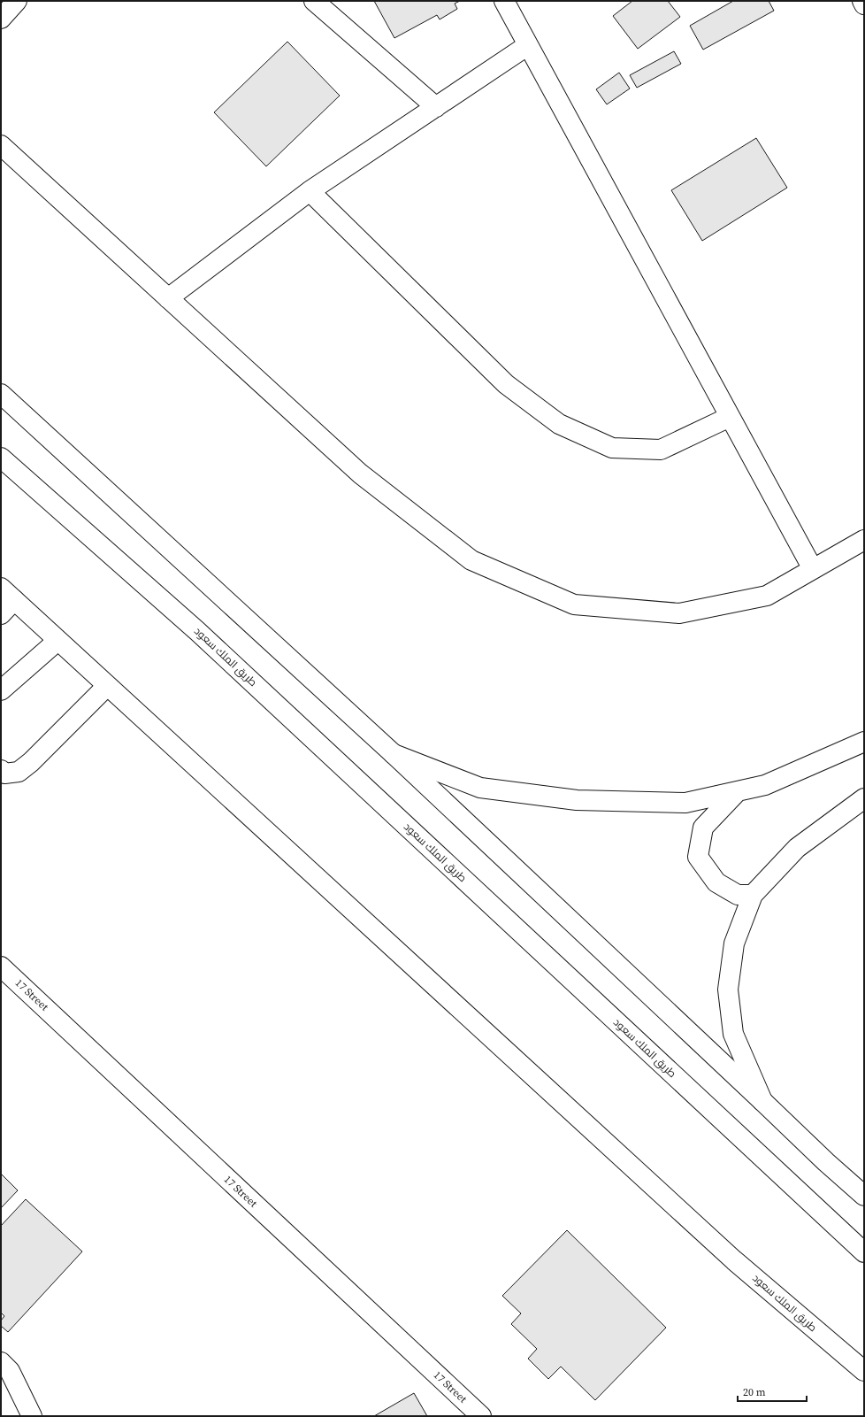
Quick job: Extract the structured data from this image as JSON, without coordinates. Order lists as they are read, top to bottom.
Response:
{
  "streets": {
    "street": ["طريق الملك سعود", "17 Street"]
  },
  "scale_bar": "20 m"
}
